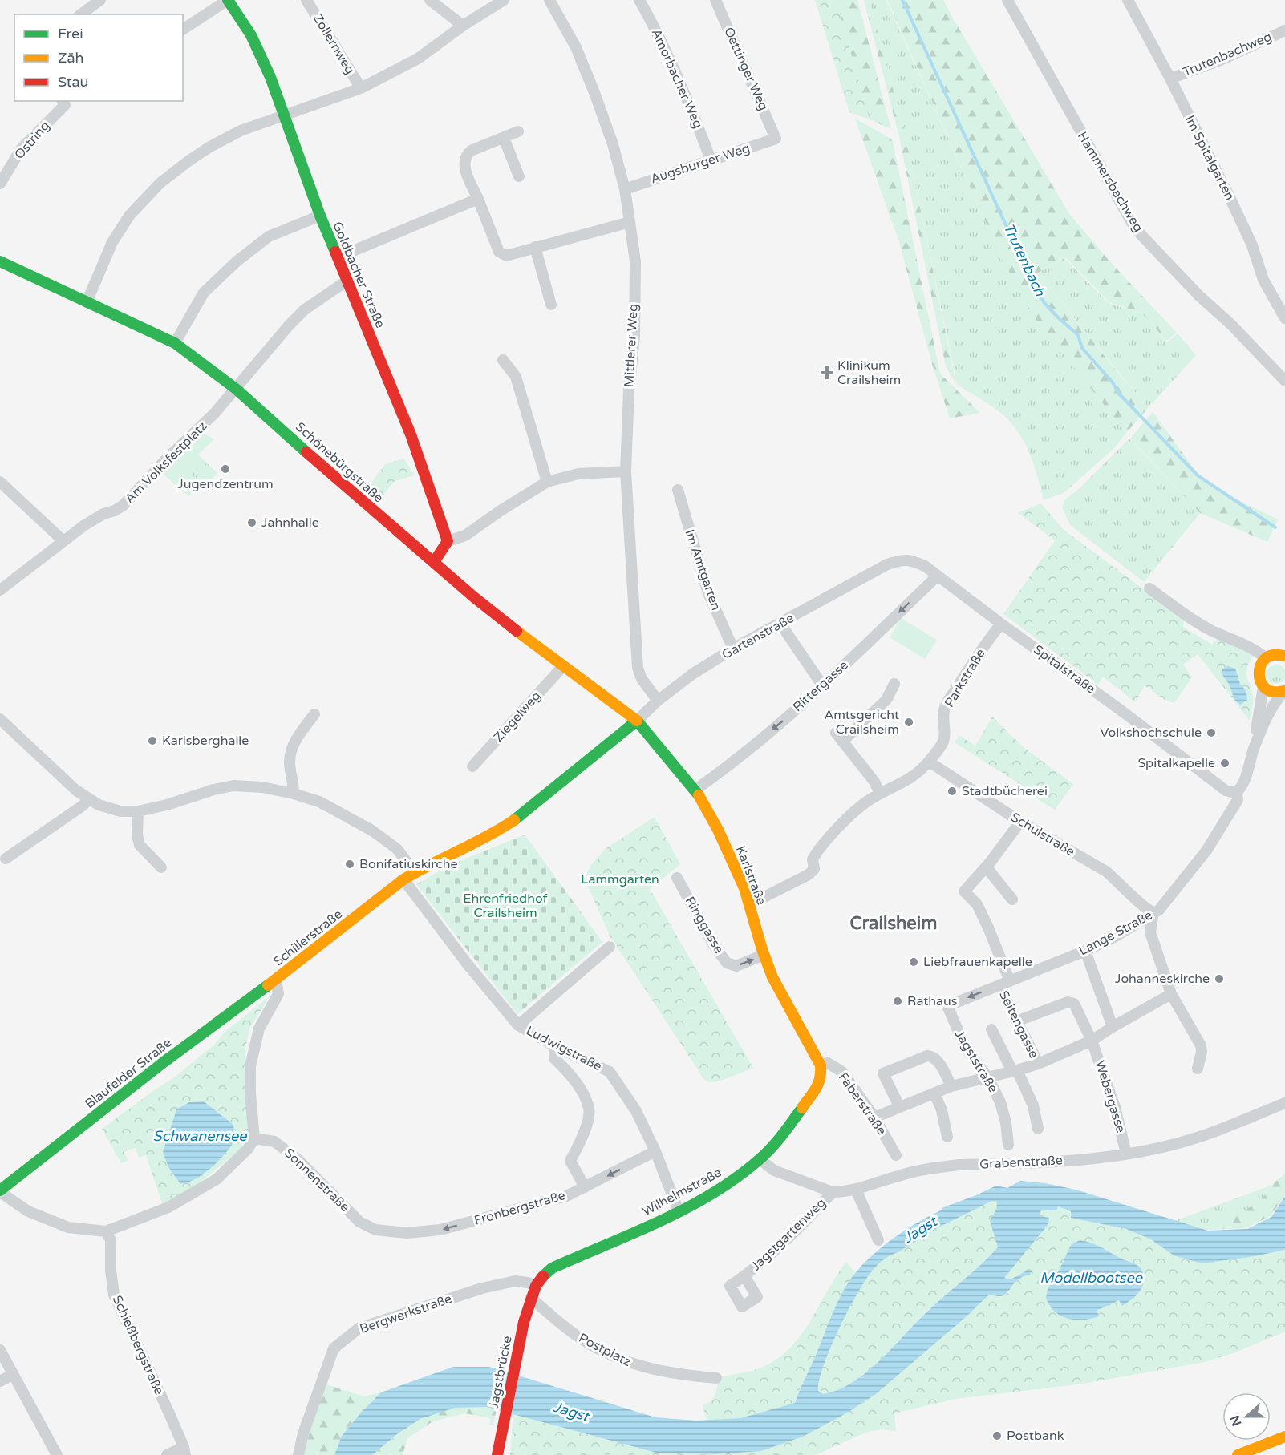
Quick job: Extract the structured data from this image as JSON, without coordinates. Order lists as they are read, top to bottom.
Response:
{
  "streets": {
    "main road": [
      "Goldbacher Straße",
      "Schönebürgstraße",
      "Karlstraße",
      "Schillerstraße",
      "Blaufelder Straße",
      "Wilhelmstraße",
      "Jagstbrücke"
    ],
    "street": [
      "Zollernweg",
      "Trutenbachweg",
      "Oettinger Weg",
      "Amorbacher Weg",
      "Ostring",
      "Im Spitalgarten",
      "Augsburger Weg",
      "Hammersbachweg",
      "Mittlerer Weg",
      "Am Volksfestplatz",
      "Im Amtgarten",
      "Gartenstraße",
      "Spitalstraße",
      "Parkstraße",
      "Rittergasse",
      "Ziegelweg",
      "Schulstraße",
      "Ringgasse",
      "Lange Straße",
      "Seitengasse",
      "Ludwigstraße",
      "Jagststraße",
      "Webergasse",
      "Faberstraße",
      "Grabenstraße",
      "Sonnenstraße",
      "Fronbergstraße",
      "Jagstgartenweg",
      "Bergwerkstraße",
      "Schießbergstraße",
      "Postplatz"
    ]
  },
  "crossings": [
    ["Trutenbachweg", "Im Spitalgarten"],
    ["Oettinger Weg", "Augsburger Weg"],
    ["Amorbacher Weg", "Augsburger Weg"],
    ["Augsburger Weg", "Mittlerer Weg"],
    ["Goldbacher Straße", "Am Volksfestplatz"],
    ["Mittlerer Weg", "Gartenstraße"],
    ["Am Volksfestplatz", "Schönebürgstraße"],
    ["Schönebürgstraße", "Gartenstraße"],
    ["Schönebürgstraße", "Ziegelweg"],
    ["Schönebürgstraße", "Karlstraße"],
    ["Schönebürgstraße", "Schillerstraße"],
    ["Im Amtgarten", "Gartenstraße"],
    ["Gartenstraße", "Spitalstraße"],
    ["Gartenstraße", "Karlstraße"],
    ["Gartenstraße", "Schillerstraße"],
    ["Spitalstraße", "Parkstraße"],
    ["Spitalstraße", "Rittergasse"],
    ["Spitalstraße", "Lange Straße"],
    ["Parkstraße", "Schulstraße"],
    ["Parkstraße", "Karlstraße"],
    ["Rittergasse", "Karlstraße"],
    ["Schulstraße", "Lange Straße"],
    ["Karlstraße", "Ringgasse"],
    ["Karlstraße", "Schillerstraße"],
    ["Karlstraße", "Faberstraße"],
    ["Karlstraße", "Wilhelmstraße"],
    ["Lange Straße", "Seitengasse"],
    ["Lange Straße", "Jagststraße"],
    ["Schillerstraße", "Ludwigstraße"],
    ["Schillerstraße", "Blaufelder Straße"],
    ["Schillerstraße", "Sonnenstraße"],
    ["Seitengasse", "Webergasse"],
    ["Ludwigstraße", "Wilhelmstraße"],
    ["Ludwigstraße", "Fronbergstraße"],
    ["Webergasse", "Grabenstraße"],
    ["Faberstraße", "Wilhelmstraße"],
    ["Grabenstraße", "Wilhelmstraße"],
    ["Grabenstraße", "Jagstgartenweg"],
    ["Sonnenstraße", "Fronbergstraße"],
    ["Wilhelmstraße", "Bergwerkstraße"],
    ["Wilhelmstraße", "Postplatz"],
    ["Wilhelmstraße", "Jagstbrücke"]
  ],
  "one_way": ["Rittergasse", "Ringgasse", "Fronbergstraße"],
  "districts": ["Crailsheim"],
  "water": [
    "Trutenbach",
    "Schwanensee",
    "Jagst",
    "Modellbootsee"
  ],
  "parks": ["Lammgarten", "Ehrenfriedhof Crailsheim"],
  "places": {
    "health": ["Klinikum Crailsheim"],
    "other": [
      "Jugendzentrum",
      "Jahnhalle",
      "Amtsgericht Crailsheim",
      "Volkshochschule",
      "Karlsberghalle",
      "Spitalkapelle",
      "Stadtbücherei",
      "Bonifatiuskirche",
      "Liebfrauenkapelle",
      "Johanneskirche",
      "Rathaus",
      "Postbank"
    ]
  },
  "legend": ["Frei", "Zäh", "Stau"],
  "north": "left"
}
